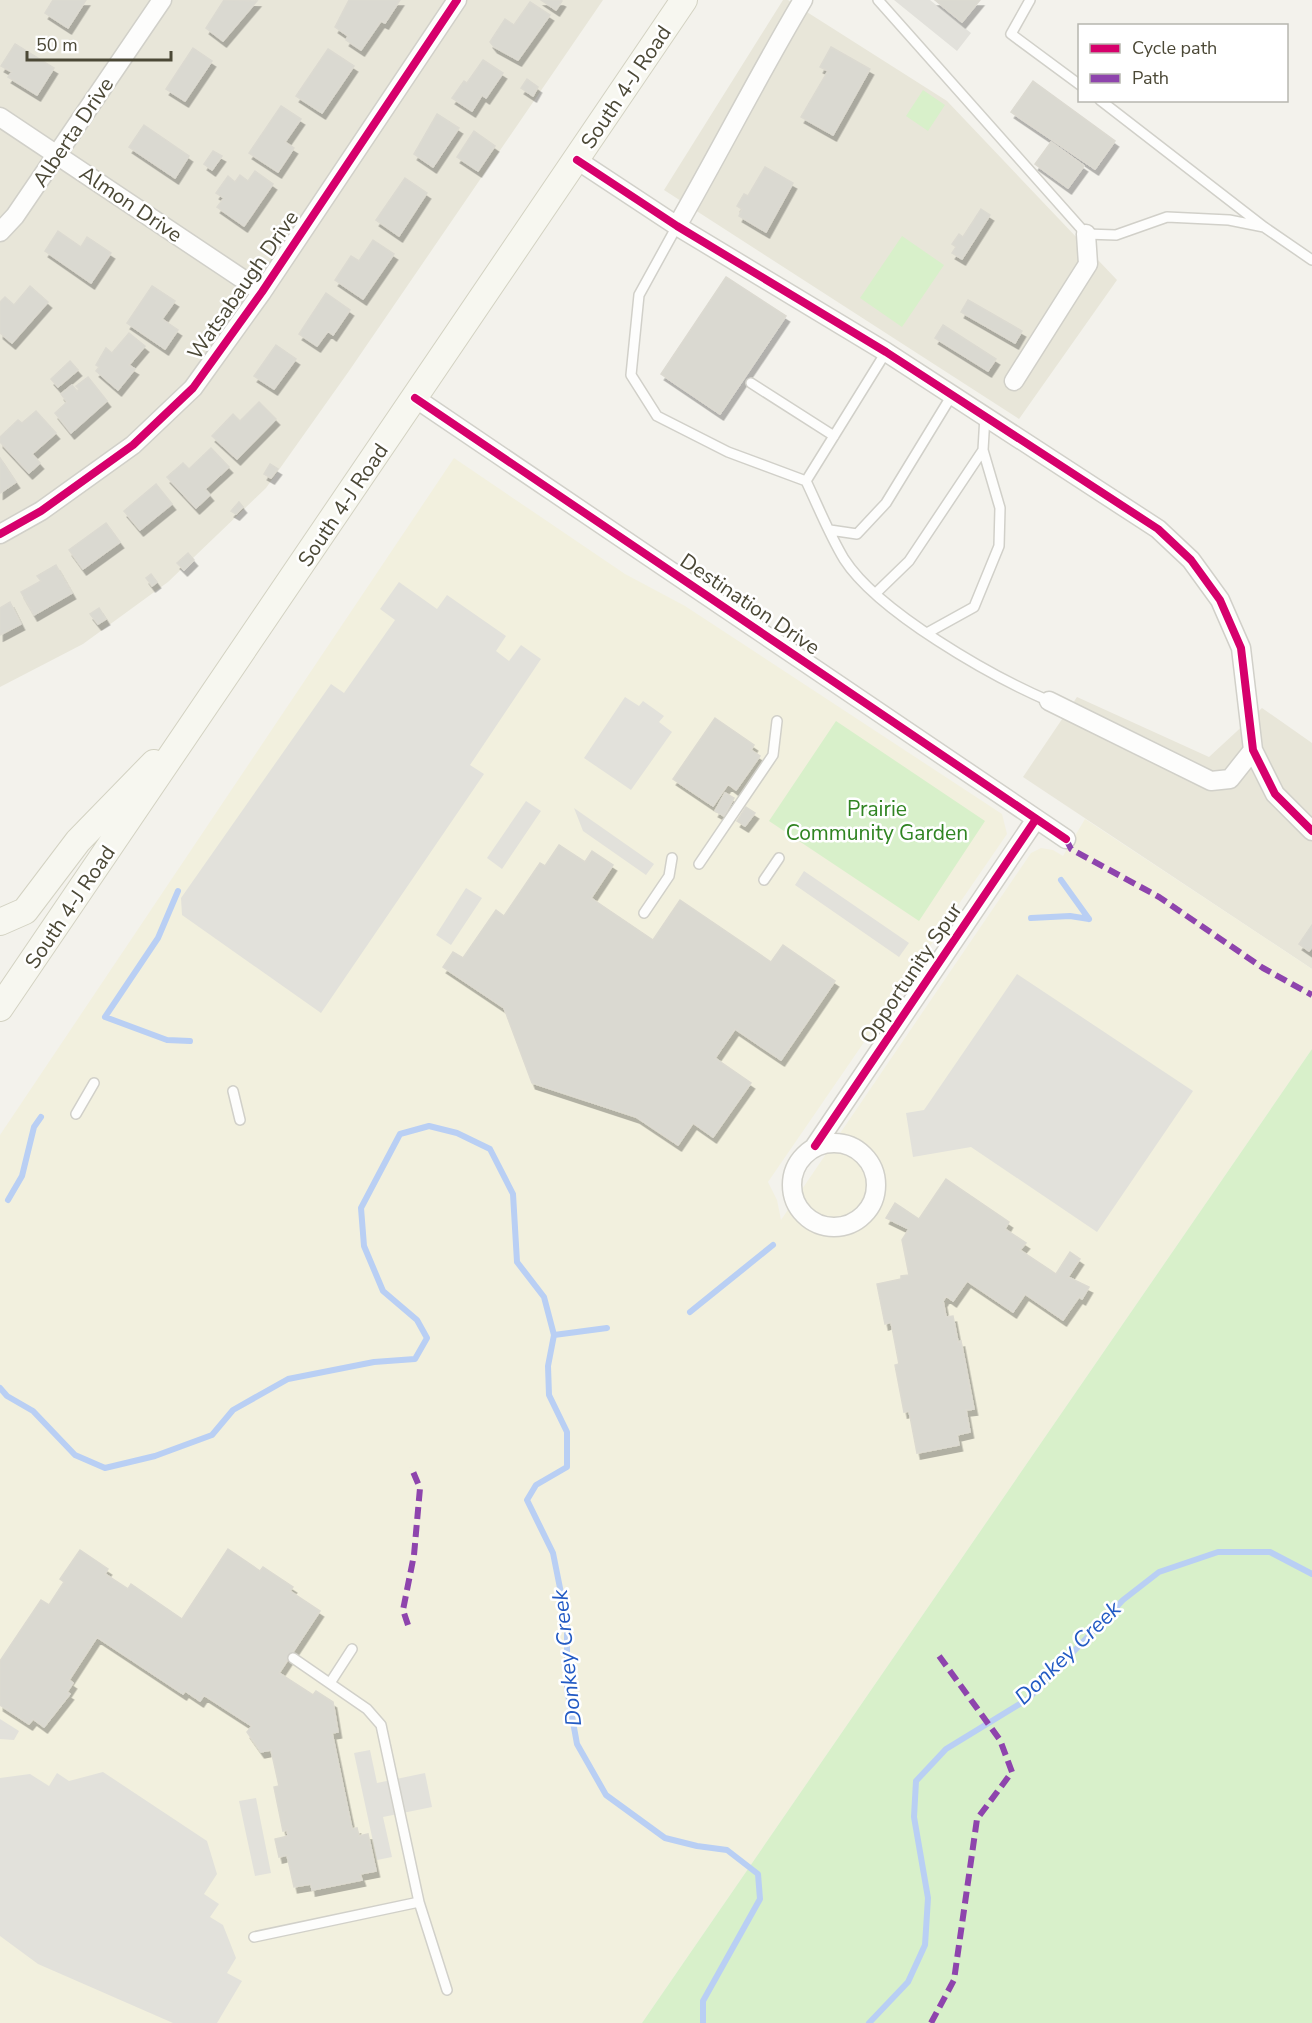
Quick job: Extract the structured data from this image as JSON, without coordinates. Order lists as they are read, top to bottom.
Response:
{
  "streets": {
    "main road": ["South 4-J Road"],
    "street": [
      "Alberta Drive",
      "Almon Drive",
      "Watsabaugh Drive",
      "Destination Drive",
      "Opportunity Spur"
    ]
  },
  "crossings": [
    ["South 4-J Road", "Destination Drive"],
    ["Alberta Drive", "Almon Drive"],
    ["Almon Drive", "Watsabaugh Drive"],
    ["Destination Drive", "Opportunity Spur"]
  ],
  "water": ["Donkey Creek"],
  "parks": ["Prairie Community Garden"],
  "legend": ["Cycle path", "Path"],
  "scale_bar": "50 m"
}
